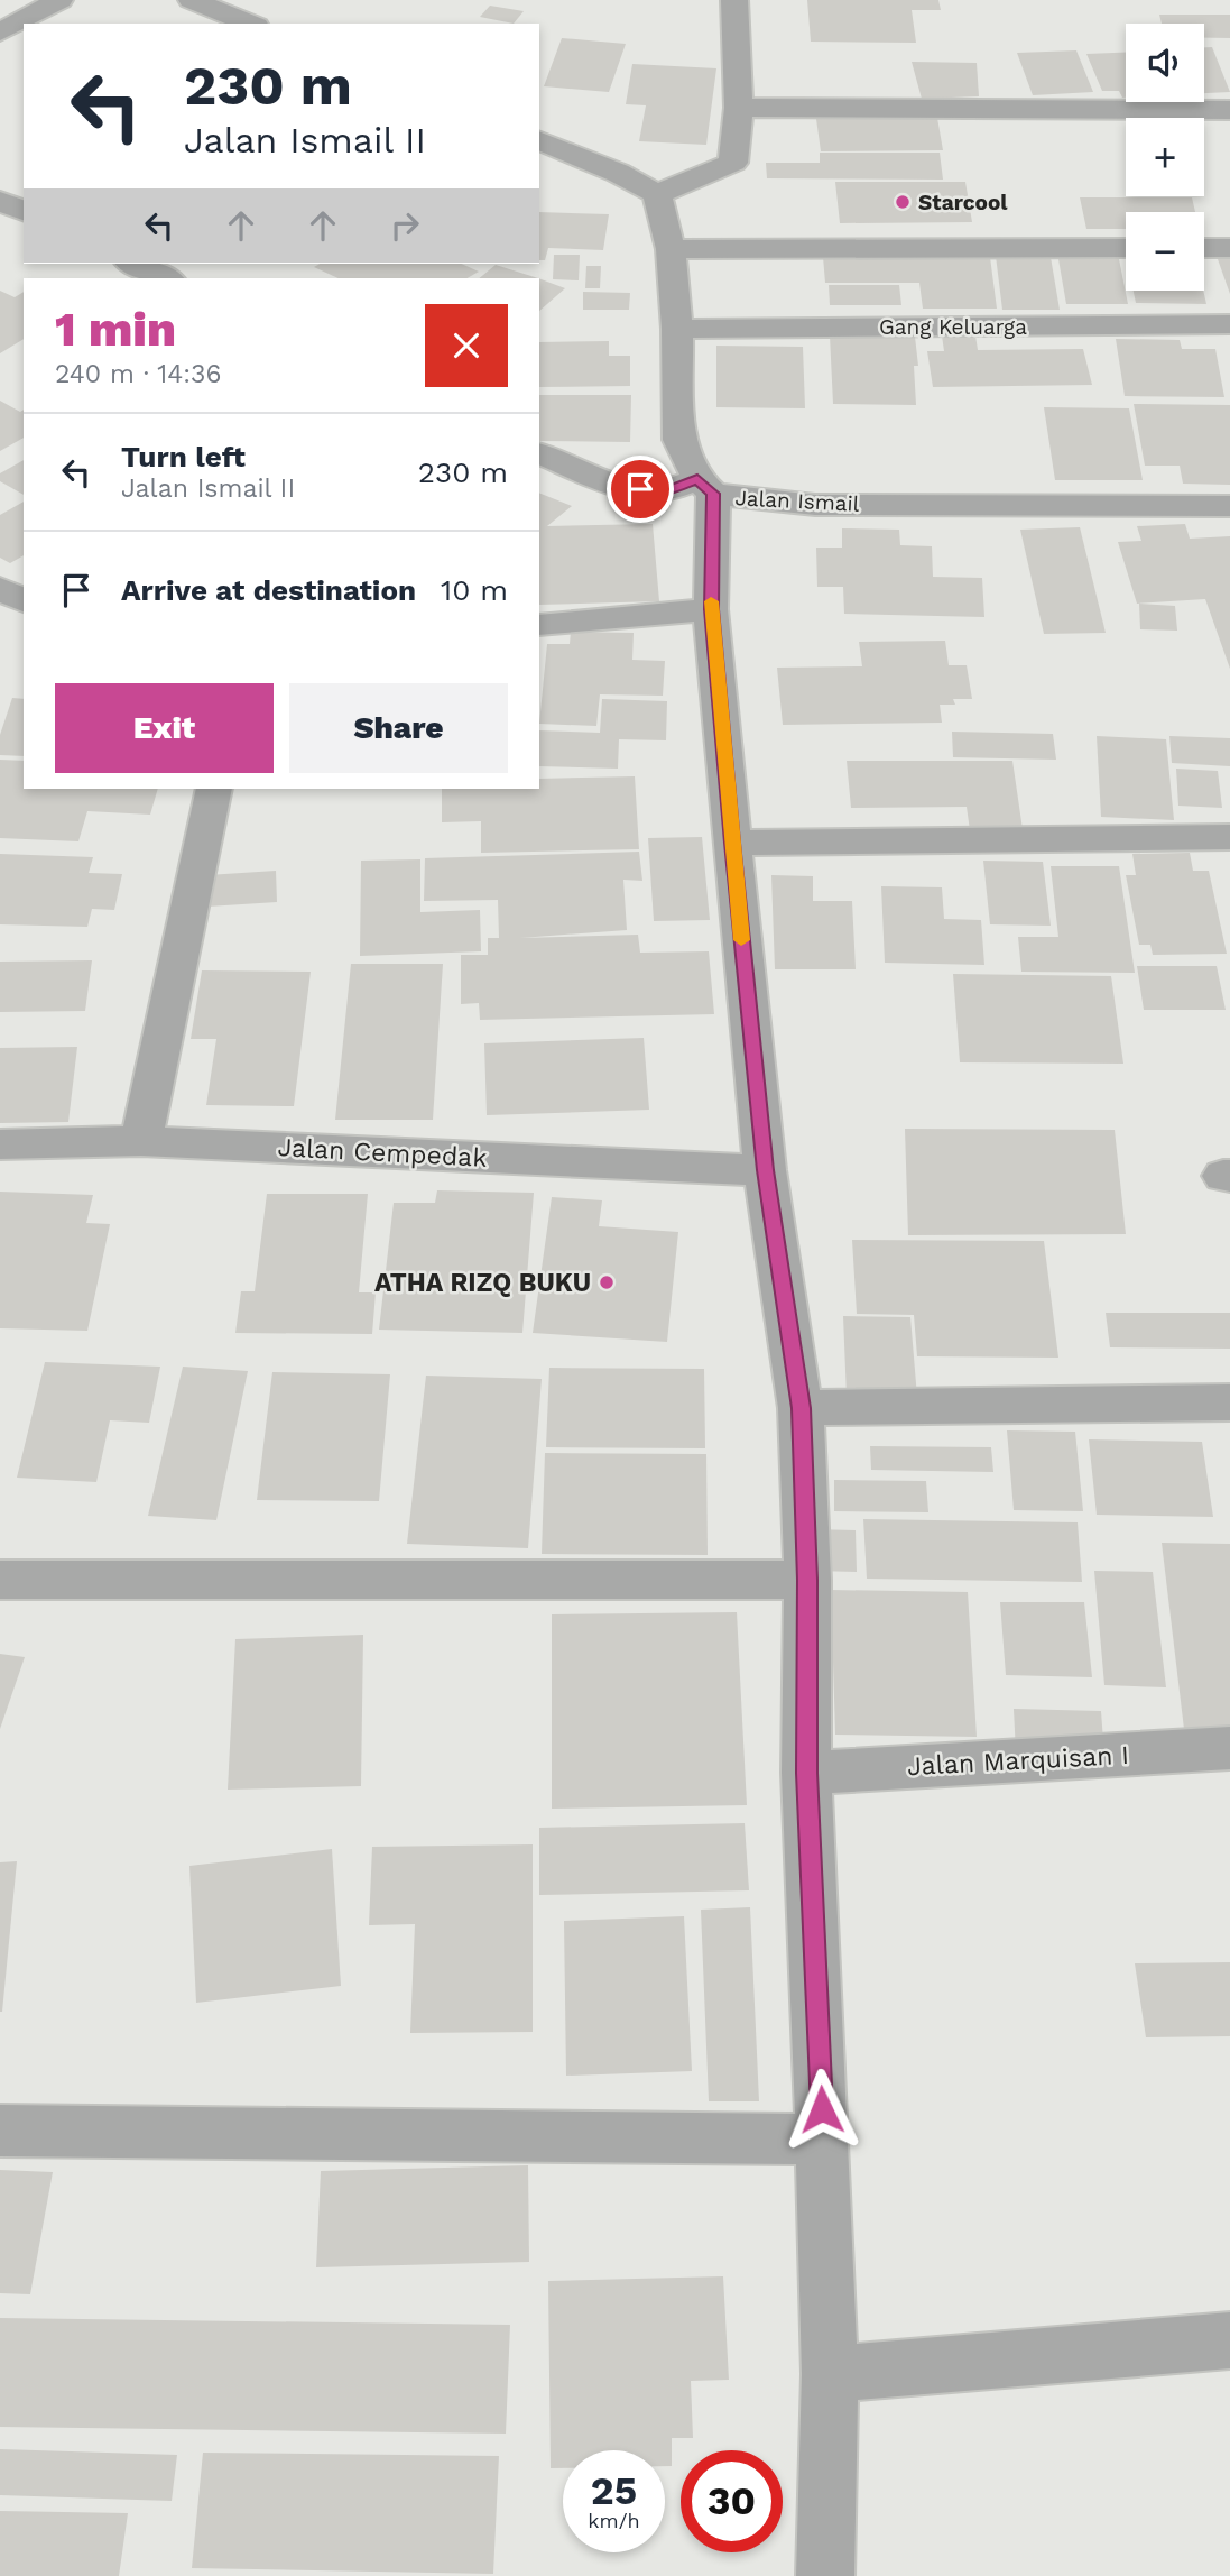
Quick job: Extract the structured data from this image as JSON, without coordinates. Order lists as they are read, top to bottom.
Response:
{
  "streets": {
    "street": [
      "Gang Keluarga",
      "Jalan Ismail",
      "Jalan Cempedak",
      "Jalan Marquisan I"
    ]
  },
  "places": ["Starcool", "ATHA RIZQ BUKU"],
  "page": {
    "map_buttons": ["+", "−"],
    "turn": ["230 m", "Jalan Ismail II"],
    "heading": ["1 min", "240 m · 14:36"],
    "list": [
      {
        "name": "Turn left",
        "note": "Jalan Ismail II",
        "value": "230 m"
      },
      {
        "name": "Arrive at destination",
        "value": "10 m"
      }
    ],
    "buttons": ["Exit", "Share"],
    "speed": "25 km/h",
    "limit": "30"
  }
}
